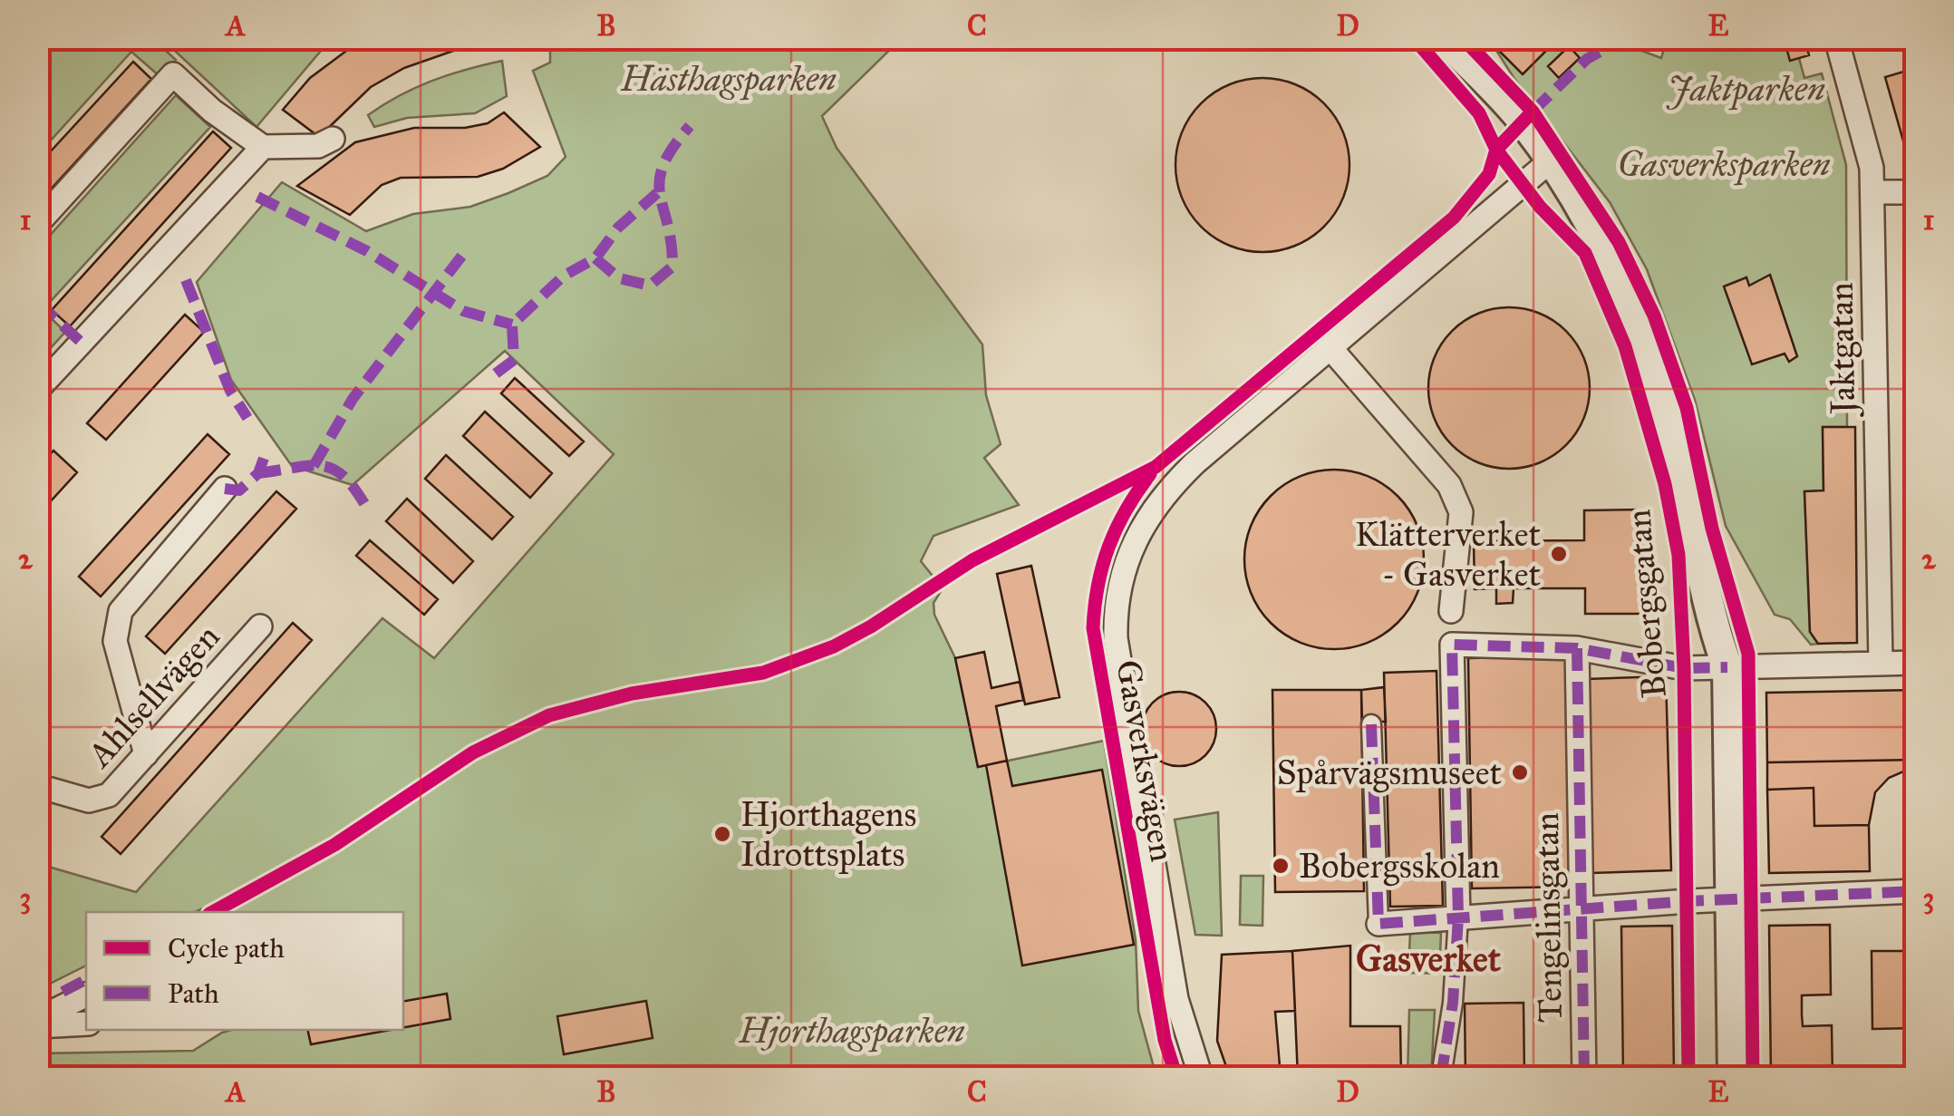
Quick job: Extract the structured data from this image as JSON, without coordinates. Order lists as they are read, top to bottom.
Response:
{
  "streets": {
    "street": [
      "Jaktgatan",
      "Bobergsgatan",
      "Ahlsellvägen",
      "Gasverksvägen",
      "Tengelinsgatan"
    ]
  },
  "crossings": [
    ["Bobergsgatan", "Gasverksvägen"]
  ],
  "districts": ["Gasverket"],
  "parks": [
    "Hästhagsparken",
    "Jaktparken",
    "Gasverksparken",
    "Hjorthagsparken"
  ],
  "places": [
    "Klätterverket - Gasverket",
    "Spårvägsmuseet",
    "Hjorthagens Idrottsplats",
    "Bobergsskolan"
  ],
  "legend": ["Cycle path", "Path"],
  "grid": {
    "columns": [
      "A",
      "B",
      "C",
      "D",
      "E"
    ],
    "rows": ["1", "2", "3"]
  }
}
